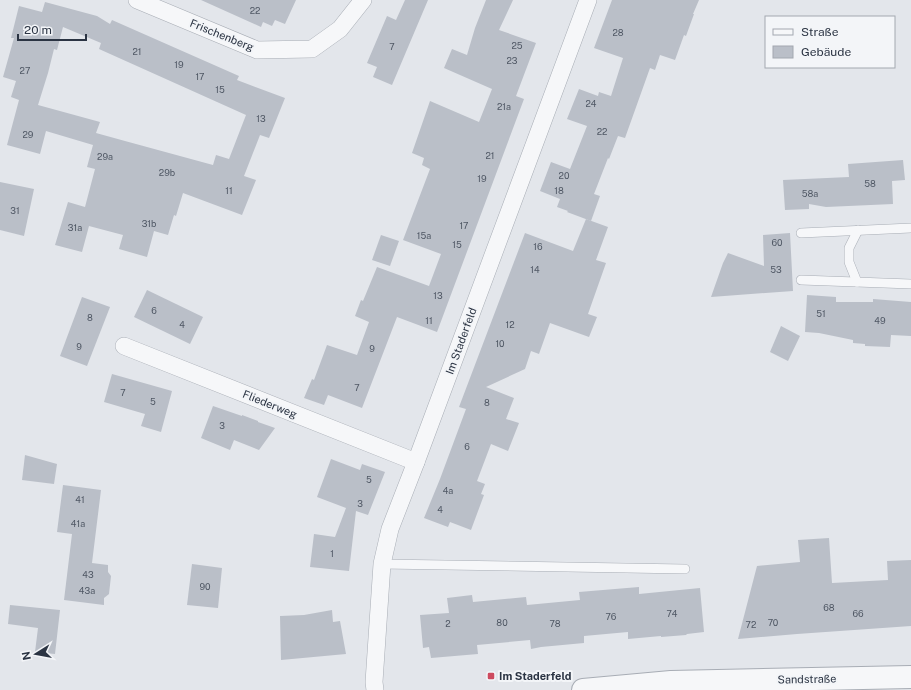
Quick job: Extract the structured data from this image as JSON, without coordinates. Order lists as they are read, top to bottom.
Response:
{
  "streets": {
    "street": [
      "Frischenberg",
      "Im Staderfeld",
      "Fliederweg",
      "Sandstraße"
    ]
  },
  "crossings": [
    ["Im Staderfeld", "Fliederweg"]
  ],
  "places": {
    "transit": ["Im Staderfeld"]
  },
  "house_numbers": [
    "22",
    "28",
    "25",
    "7",
    "21",
    "23",
    "19",
    "27",
    "17",
    "15",
    "24",
    "21a",
    "13",
    "22",
    "29",
    "21",
    "29a",
    "29b",
    "20",
    "19",
    "58",
    "11",
    "18",
    "58a",
    "31",
    "31b",
    "17",
    "31a",
    "15a",
    "60",
    "15",
    "16",
    "14",
    "53",
    "13",
    "6",
    "51",
    "8",
    "11",
    "49",
    "4",
    "12",
    "10",
    "9",
    "9",
    "7",
    "7",
    "5",
    "8",
    "3",
    "6",
    "5",
    "4a",
    "41",
    "3",
    "4",
    "41a",
    "1",
    "43",
    "90",
    "43a",
    "68",
    "74",
    "66",
    "76",
    "80",
    "70",
    "2",
    "78",
    "72"
  ],
  "legend": ["Straße", "Gebäude"],
  "scale_bar": "20 m",
  "north": "left"
}
